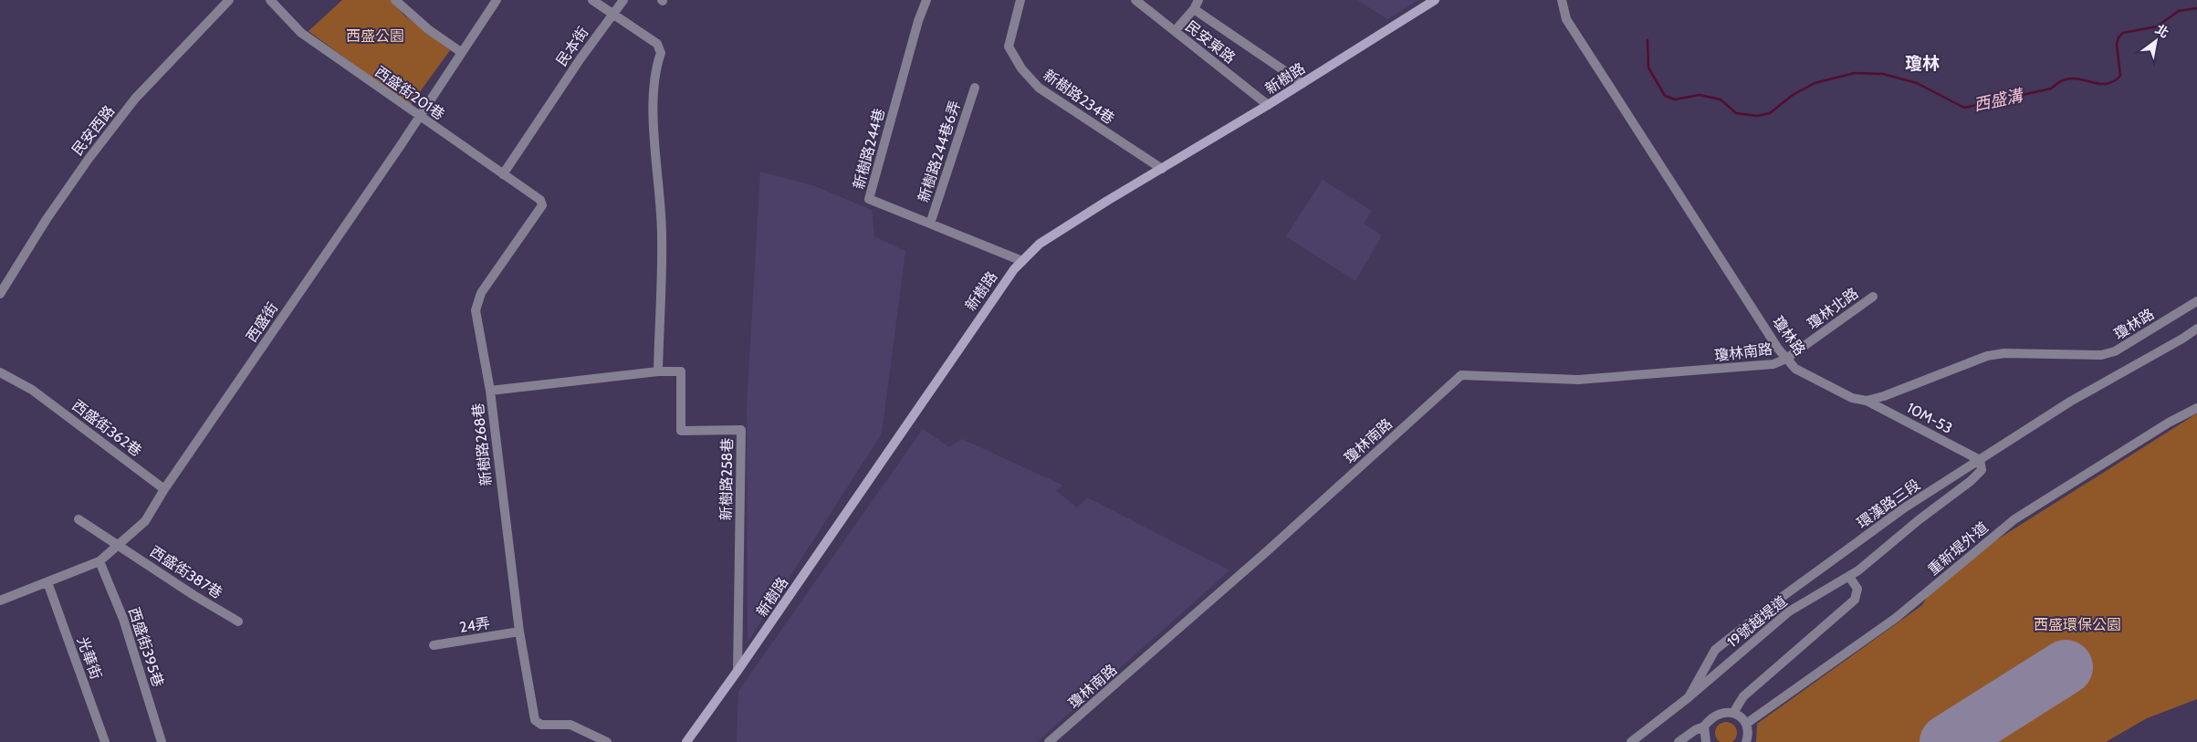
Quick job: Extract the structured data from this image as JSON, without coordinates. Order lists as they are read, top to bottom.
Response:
{
  "streets": {
    "main road": ["新樹路"],
    "street": [
      "民安東路",
      "民本街",
      "西盛街201巷",
      "新樹路234巷",
      "民安西路",
      "新樹路244巷",
      "新樹路244巷6弄",
      "瓊林北路",
      "西盛街",
      "瓊林路",
      "瓊林南路",
      "10M-53",
      "西盛街362巷",
      "新樹路268巷",
      "新樹路258巷",
      "環漢路三段",
      "重新堤外道",
      "西盛街387巷",
      "19號越堤道",
      "24弄",
      "西盛街395巷",
      "光華街"
    ]
  },
  "crossings": [
    ["民安東路", "新樹路"],
    ["民本街", "西盛街201巷"],
    ["新樹路", "新樹路234巷"],
    ["新樹路", "新樹路244巷"],
    ["新樹路", "新樹路258巷"],
    ["西盛街201巷", "西盛街"],
    ["西盛街201巷", "新樹路268巷"],
    ["新樹路244巷", "新樹路244巷6弄"],
    ["瓊林北路", "瓊林路"],
    ["瓊林北路", "瓊林南路"],
    ["西盛街", "西盛街362巷"],
    ["西盛街", "西盛街387巷"],
    ["西盛街", "西盛街395巷"],
    ["西盛街", "光華街"],
    ["瓊林路", "瓊林南路"],
    ["瓊林路", "10M-53"],
    ["10M-53", "環漢路三段"],
    ["10M-53", "19號越堤道"],
    ["新樹路268巷", "新樹路258巷"],
    ["新樹路268巷", "24弄"],
    ["環漢路三段", "19號越堤道"]
  ],
  "districts": ["瓊林"],
  "water": ["西盛溝"],
  "parks": ["西盛公園", "西盛環保公園"],
  "north": "top right"
}
